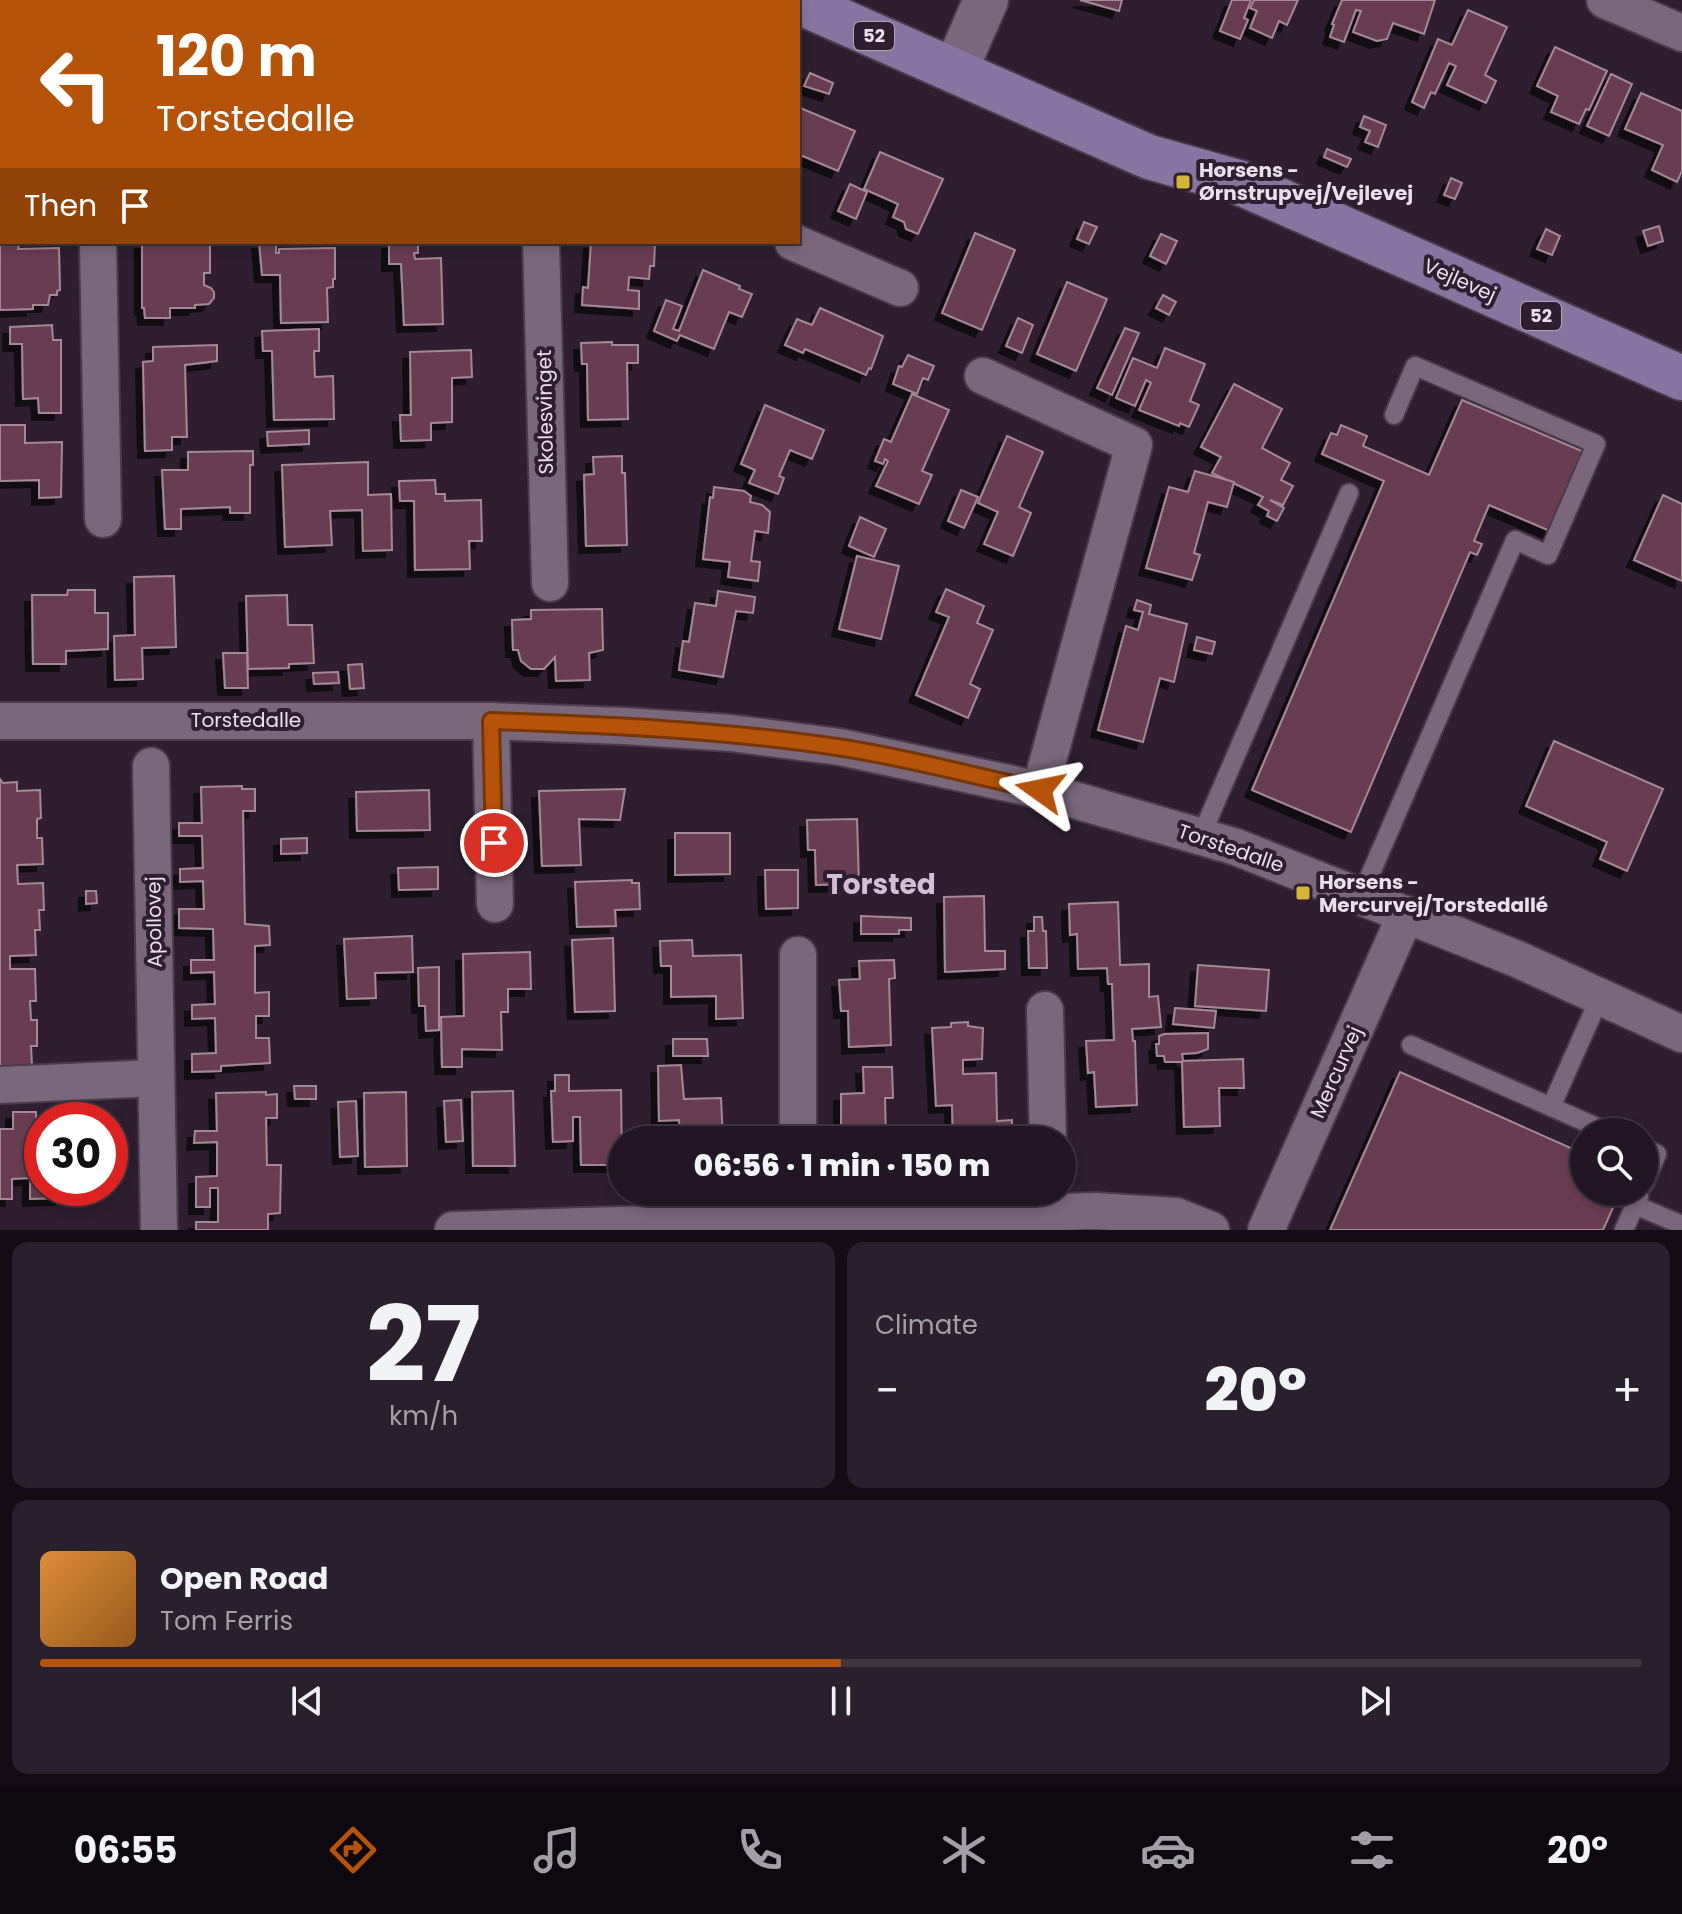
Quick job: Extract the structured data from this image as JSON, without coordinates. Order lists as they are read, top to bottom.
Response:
{
  "streets": {
    "main road": ["52", "Vejlevej"],
    "street": [
      "Skolesvinget",
      "Torstedalle",
      "Apollovej",
      "Mercurvej"
    ]
  },
  "crossings": [
    ["Torstedalle", "Mercurvej"]
  ],
  "districts": ["Torsted"],
  "places": {
    "transit": ["Horsens - Ørnstrupvej/Vejlevej", "Horsens - Mercurvej/Torstedallé"]
  },
  "page": {
    "turn": ["120 m", "Torstedalle"],
    "then": "Then",
    "limit": "30",
    "trip": "06:56 · 1 min · 150 m",
    "tile": [
      ["27", "km/h"],
      "Climate"
    ],
    "heat": ["−", "20°", "+"],
    "song": ["Open Road", "Tom Ferris"],
    "tabs": ["06:55", "20°"]
  }
}
